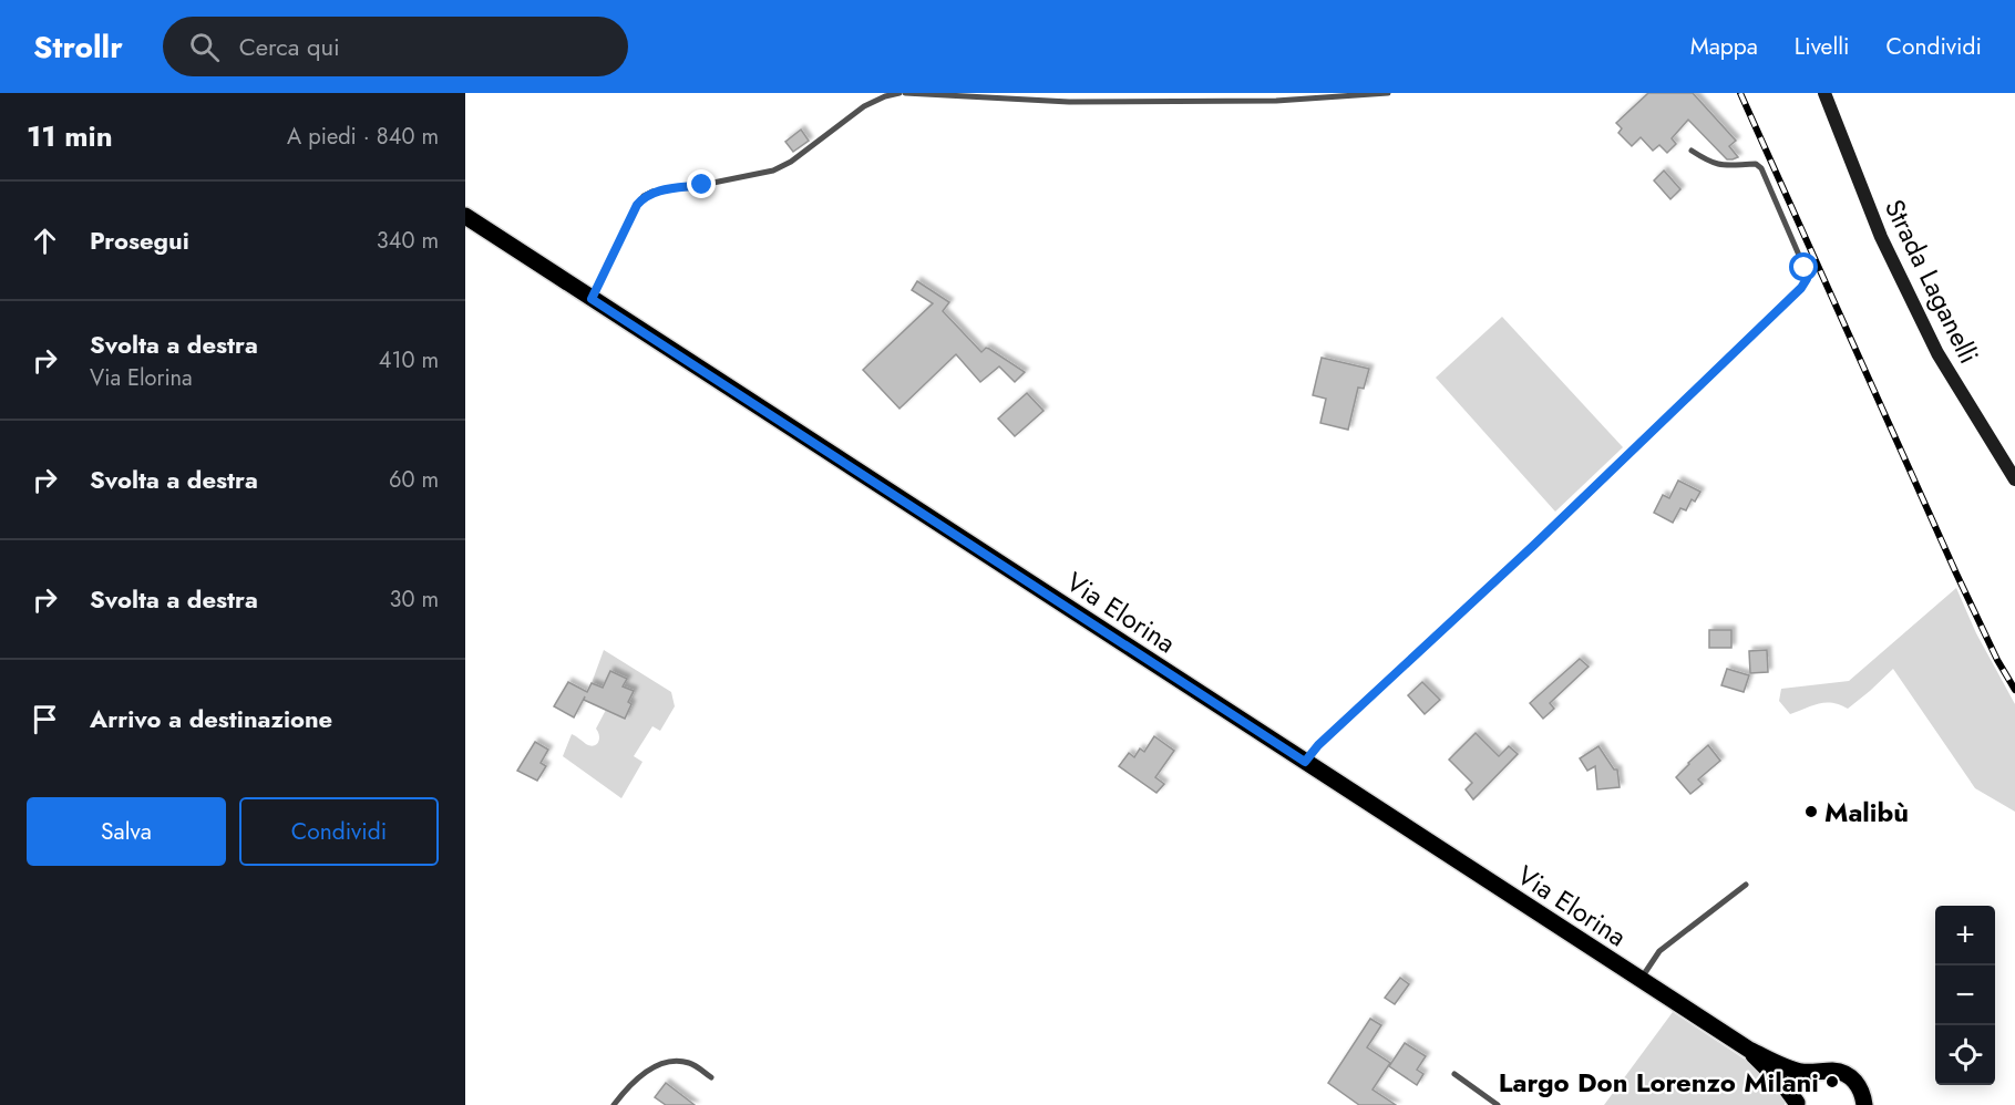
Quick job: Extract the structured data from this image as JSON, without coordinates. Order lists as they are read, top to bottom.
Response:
{
  "streets": {
    "main road": ["Via Elorina"],
    "street": ["Strada Laganelli"]
  },
  "places": ["Malibù", "Largo Don Lorenzo Milani"],
  "page": {
    "header": "Strollr",
    "search": "Cerca qui",
    "nav": ["Mappa", "Livelli", "Condividi"],
    "heading": ["11 min", "A piedi · 840 m"],
    "list": [
      ["Prosegui", "340 m"],
      ["Svolta a destra", "Via Elorina", "410 m"],
      ["Svolta a destra", "60 m"],
      ["Svolta a destra", "30 m"],
      "Arrivo a destinazione"
    ],
    "buttons": ["Salva", "Condividi"],
    "map_buttons": ["+", "−"]
  }
}
